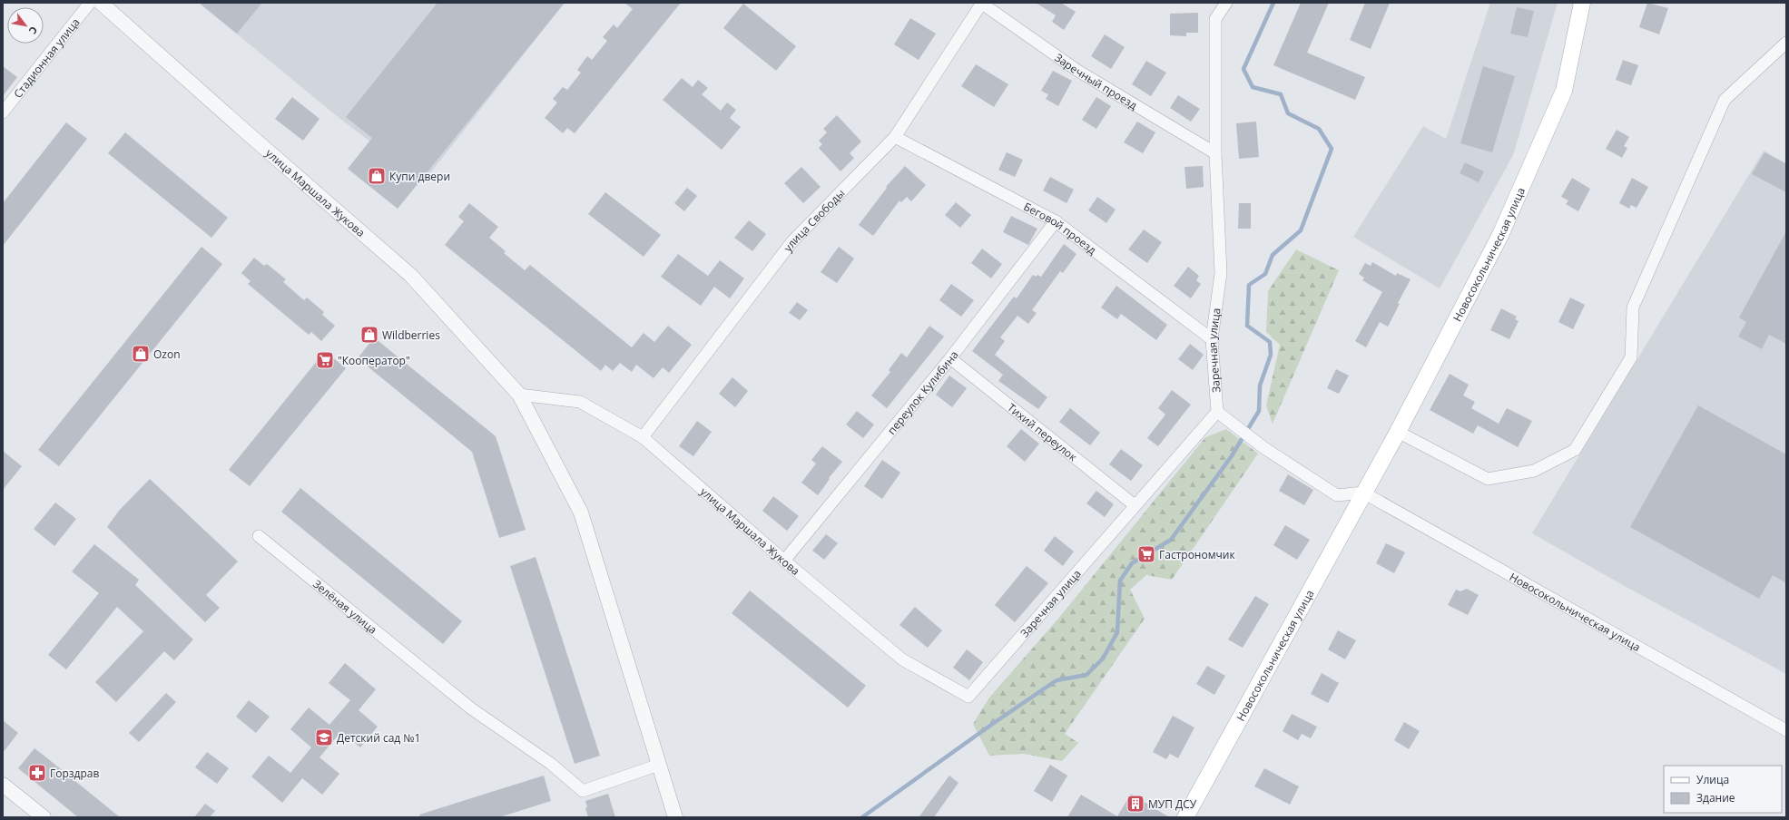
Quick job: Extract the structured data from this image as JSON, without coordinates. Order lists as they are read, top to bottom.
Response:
{
  "streets": {
    "main road": ["Новосокольническая улица"],
    "street": [
      "Стадионная улица",
      "Заречный проезд",
      "улица Маршала Жукова",
      "улица Свободы",
      "Беговой проезд",
      "Заречная улица",
      "переулок Кулибина",
      "Тихий переулок",
      "Зелёная улица"
    ]
  },
  "crossings": [
    ["Заречный проезд", "улица Свободы"],
    ["Заречный проезд", "Заречная улица"],
    ["улица Маршала Жукова", "улица Свободы"],
    ["улица Маршала Жукова", "Заречная улица"],
    ["улица Маршала Жукова", "переулок Кулибина"],
    ["улица Маршала Жукова", "Зелёная улица"],
    ["улица Свободы", "Беговой проезд"],
    ["Беговой проезд", "Заречная улица"],
    ["Беговой проезд", "переулок Кулибина"],
    ["Заречная улица", "Тихий переулок"],
    ["переулок Кулибина", "Тихий переулок"]
  ],
  "places": {
    "shop": ["Купи двери", "Wildberries", "Ozon"],
    "supermarket": ["\"Кооператор\"", "Гастрономчик"],
    "school or university": ["Детский сад №1"],
    "pharmacy": ["Горздрав"],
    "building": ["МУП ДСУ"]
  },
  "legend": ["Улица", "Здание"],
  "north": "bottom right"
}
